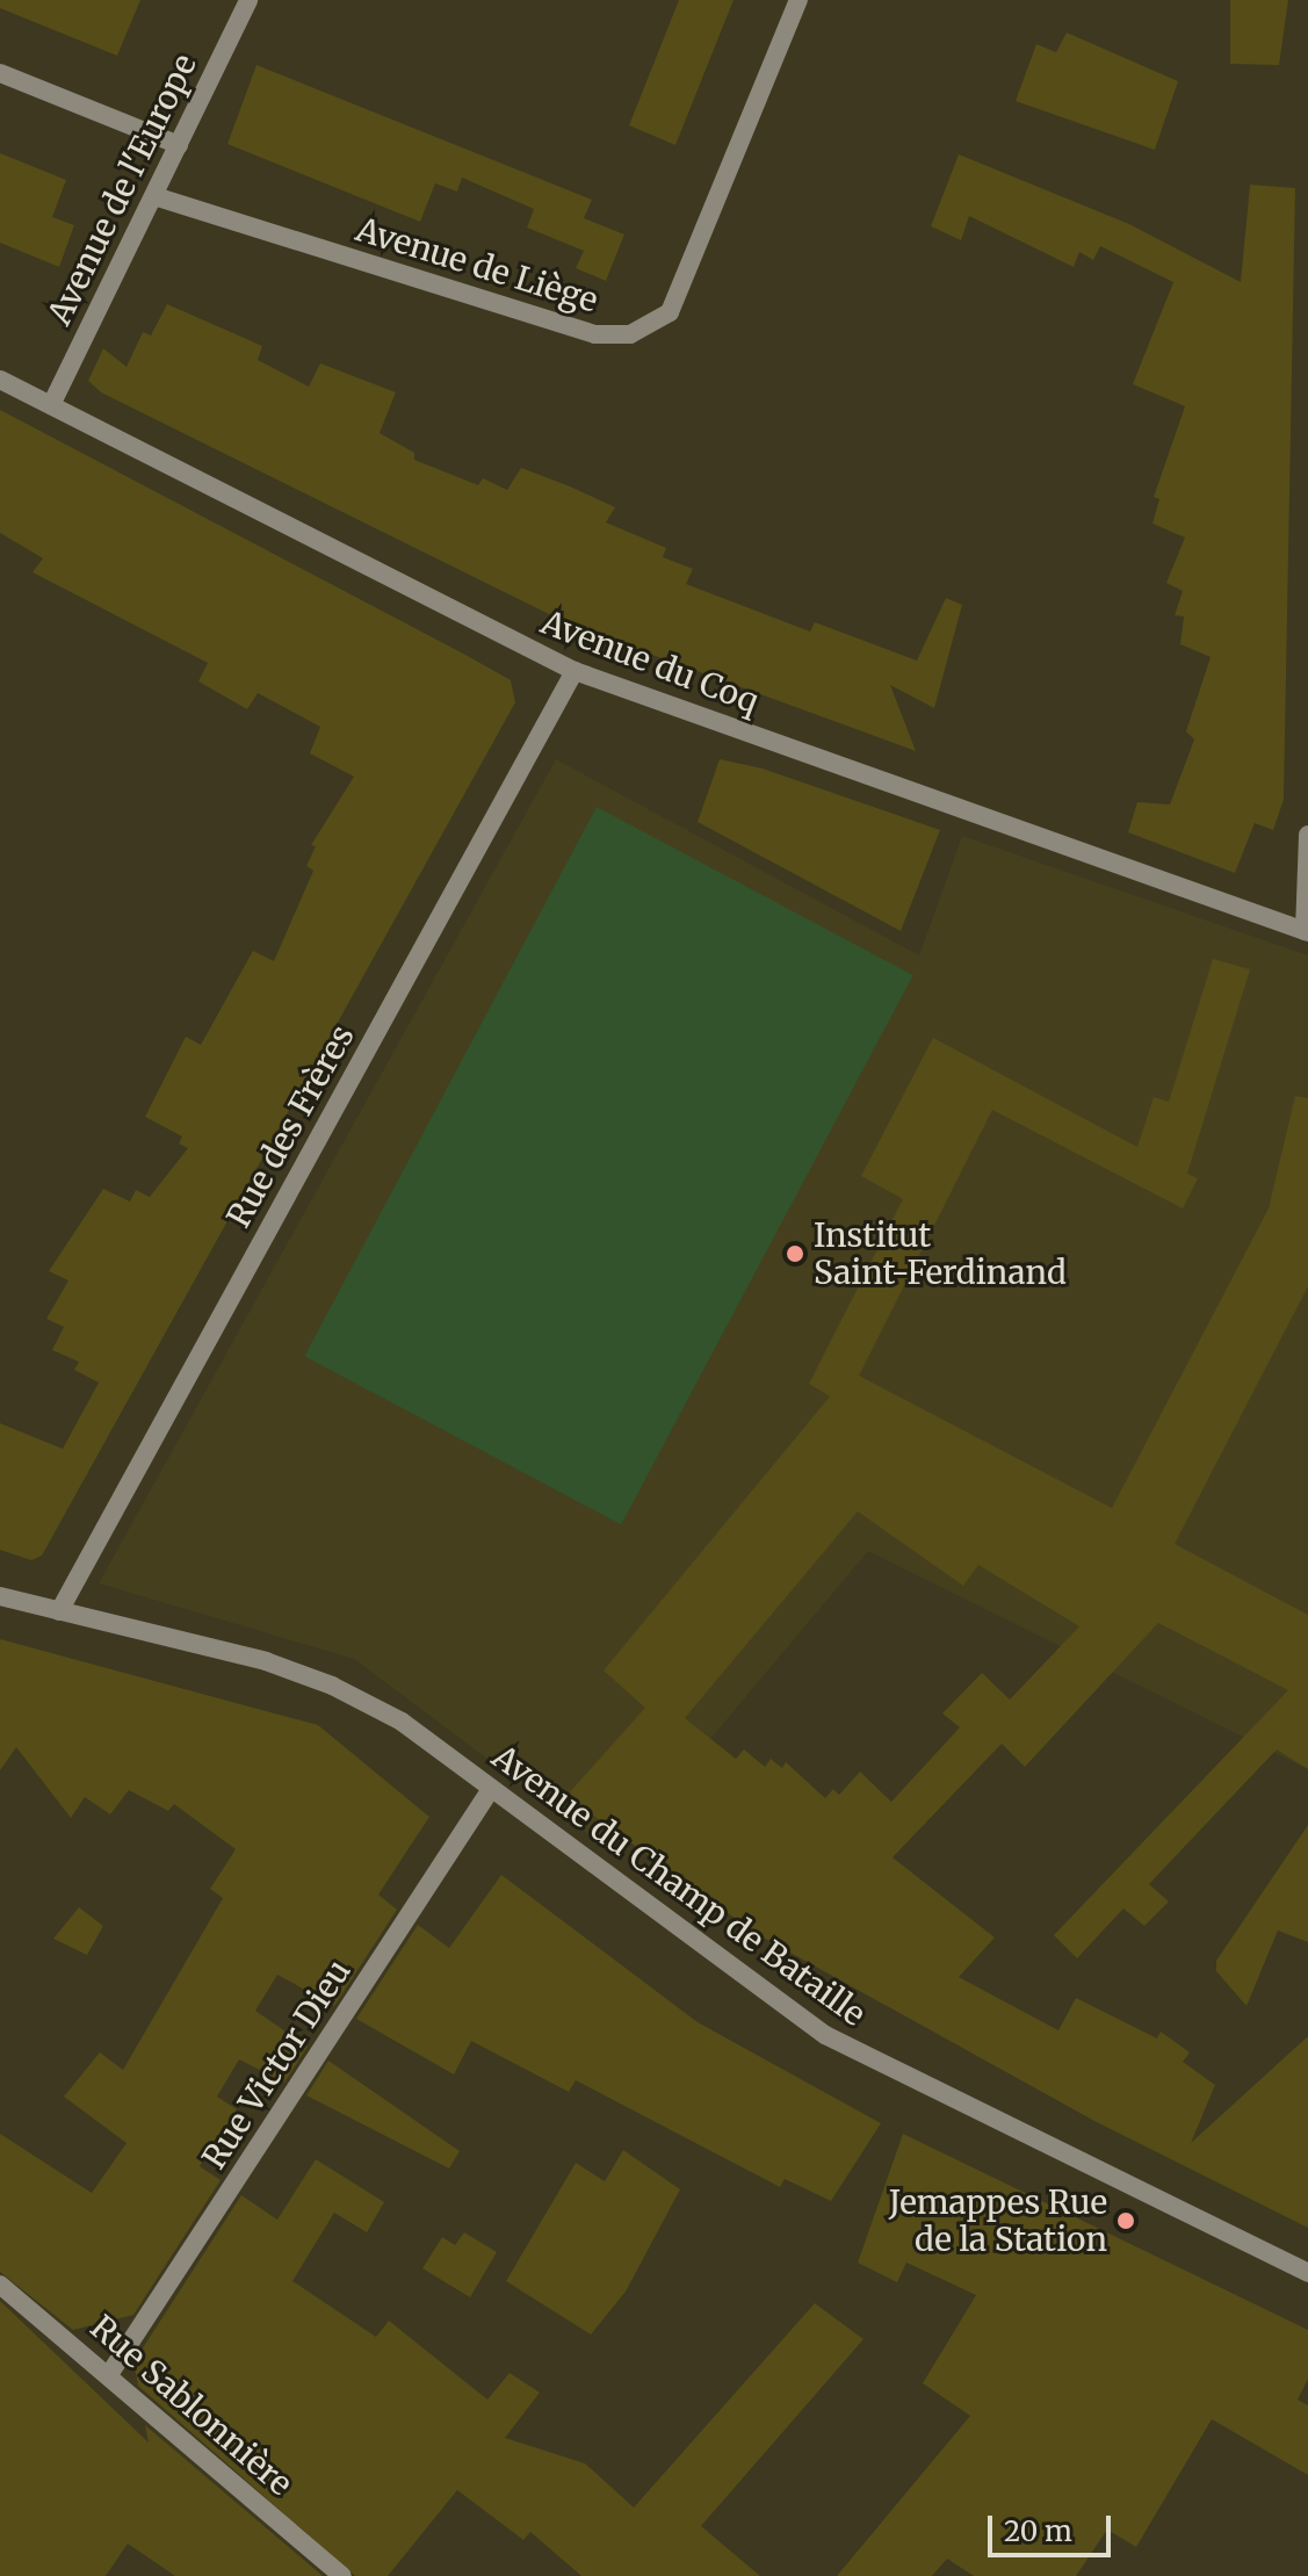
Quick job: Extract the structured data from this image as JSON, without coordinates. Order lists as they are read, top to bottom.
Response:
{
  "streets": {
    "street": [
      "Avenue de l'Europe",
      "Avenue de Liège",
      "Avenue du Coq",
      "Rue des Frères",
      "Avenue du Champ de Bataille",
      "Rue Victor Dieu",
      "Rue Sablonnière"
    ]
  },
  "crossings": [
    ["Avenue de l'Europe", "Avenue de Liège"],
    ["Avenue de l'Europe", "Avenue du Coq"],
    ["Avenue du Coq", "Rue des Frères"],
    ["Rue des Frères", "Avenue du Champ de Bataille"],
    ["Avenue du Champ de Bataille", "Rue Victor Dieu"],
    ["Rue Victor Dieu", "Rue Sablonnière"]
  ],
  "places": ["Institut Saint-Ferdinand", "Jemappes Rue de la Station"],
  "scale_bar": "20 m"
}
